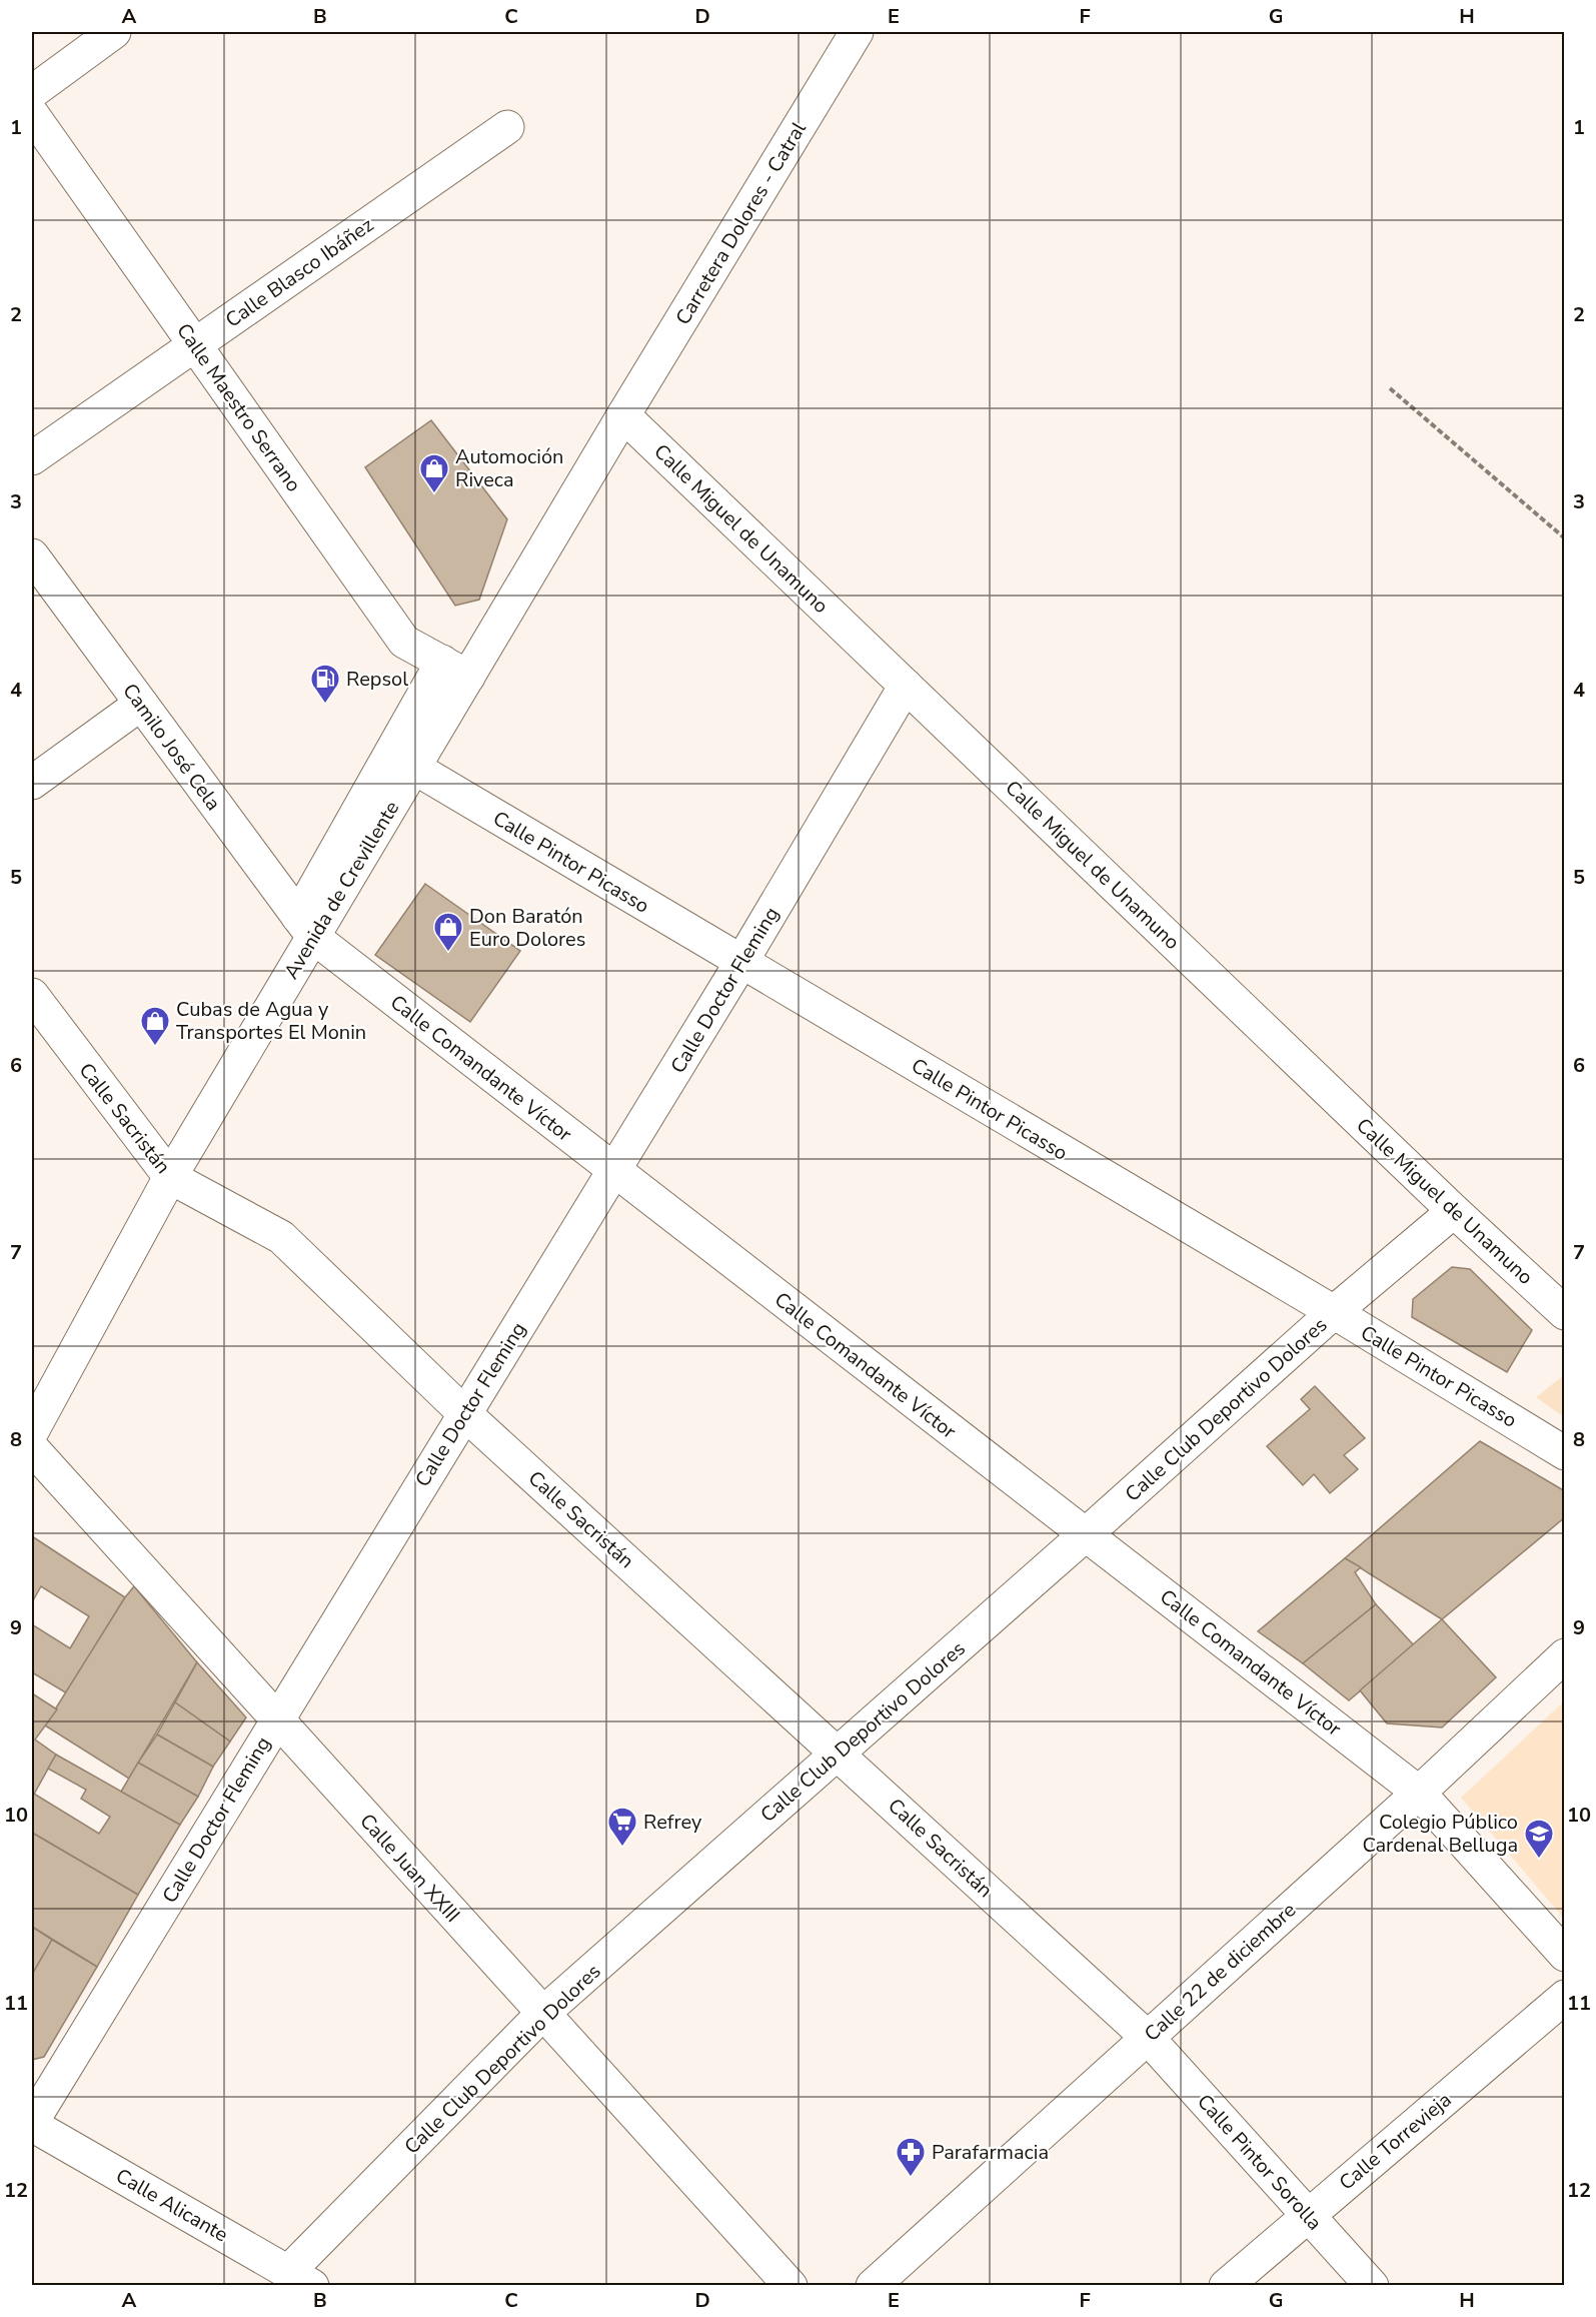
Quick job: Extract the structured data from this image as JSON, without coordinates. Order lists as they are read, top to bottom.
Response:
{
  "streets": {
    "street": [
      "Carretera Dolores - Catral",
      "Calle Blasco Ibáñez",
      "Calle Maestro Serrano",
      "Calle Miguel de Unamuno",
      "Camilo José Cela",
      "Calle Pintor Picasso",
      "Avenida de Crevillente",
      "Calle Doctor Fleming",
      "Calle Comandante Víctor",
      "Calle Sacristán",
      "Calle Club Deportivo Dolores",
      "Calle Juan XXIII",
      "Calle 22 de diciembre",
      "Calle Torrevieja",
      "Calle Pintor Sorolla",
      "Calle Alicante"
    ]
  },
  "crossings": [
    ["Carretera Dolores - Catral", "Calle Miguel de Unamuno"],
    ["Carretera Dolores - Catral", "Avenida de Crevillente"],
    ["Calle Blasco Ibáñez", "Calle Maestro Serrano"],
    ["Calle Maestro Serrano", "Avenida de Crevillente"],
    ["Calle Miguel de Unamuno", "Avenida de Crevillente"],
    ["Calle Miguel de Unamuno", "Calle Doctor Fleming"],
    ["Calle Miguel de Unamuno", "Calle Club Deportivo Dolores"],
    ["Camilo José Cela", "Avenida de Crevillente"],
    ["Camilo José Cela", "Calle Comandante Víctor"],
    ["Calle Pintor Picasso", "Avenida de Crevillente"],
    ["Calle Pintor Picasso", "Calle Doctor Fleming"],
    ["Calle Pintor Picasso", "Calle Club Deportivo Dolores"],
    ["Avenida de Crevillente", "Calle Comandante Víctor"],
    ["Avenida de Crevillente", "Calle Sacristán"],
    ["Calle Doctor Fleming", "Calle Comandante Víctor"],
    ["Calle Doctor Fleming", "Calle Sacristán"],
    ["Calle Doctor Fleming", "Calle Juan XXIII"],
    ["Calle Doctor Fleming", "Calle Alicante"],
    ["Calle Comandante Víctor", "Calle Club Deportivo Dolores"],
    ["Calle Comandante Víctor", "Calle 22 de diciembre"],
    ["Calle Sacristán", "Calle Club Deportivo Dolores"],
    ["Calle Sacristán", "Calle 22 de diciembre"],
    ["Calle Sacristán", "Calle Pintor Sorolla"],
    ["Calle Club Deportivo Dolores", "Calle Juan XXIII"],
    ["Calle Club Deportivo Dolores", "Calle Alicante"],
    ["Calle 22 de diciembre", "Calle Pintor Sorolla"],
    ["Calle Torrevieja", "Calle Pintor Sorolla"]
  ],
  "places": {
    "shop": ["Automoción Riveca", "Don Baratón Euro Dolores", "Cubas de Agua y Transportes El Monin"],
    "fuel station": ["Repsol"],
    "supermarket": ["Refrey"],
    "school or university": ["Colegio Público Cardenal Belluga"],
    "pharmacy": ["Parafarmacia"]
  },
  "grid": {
    "columns": [
      "A",
      "B",
      "C",
      "D",
      "E",
      "F",
      "G",
      "H"
    ],
    "rows": [
      "1",
      "2",
      "3",
      "4",
      "5",
      "6",
      "7",
      "8",
      "9",
      "10",
      "11",
      "12"
    ]
  }
}
